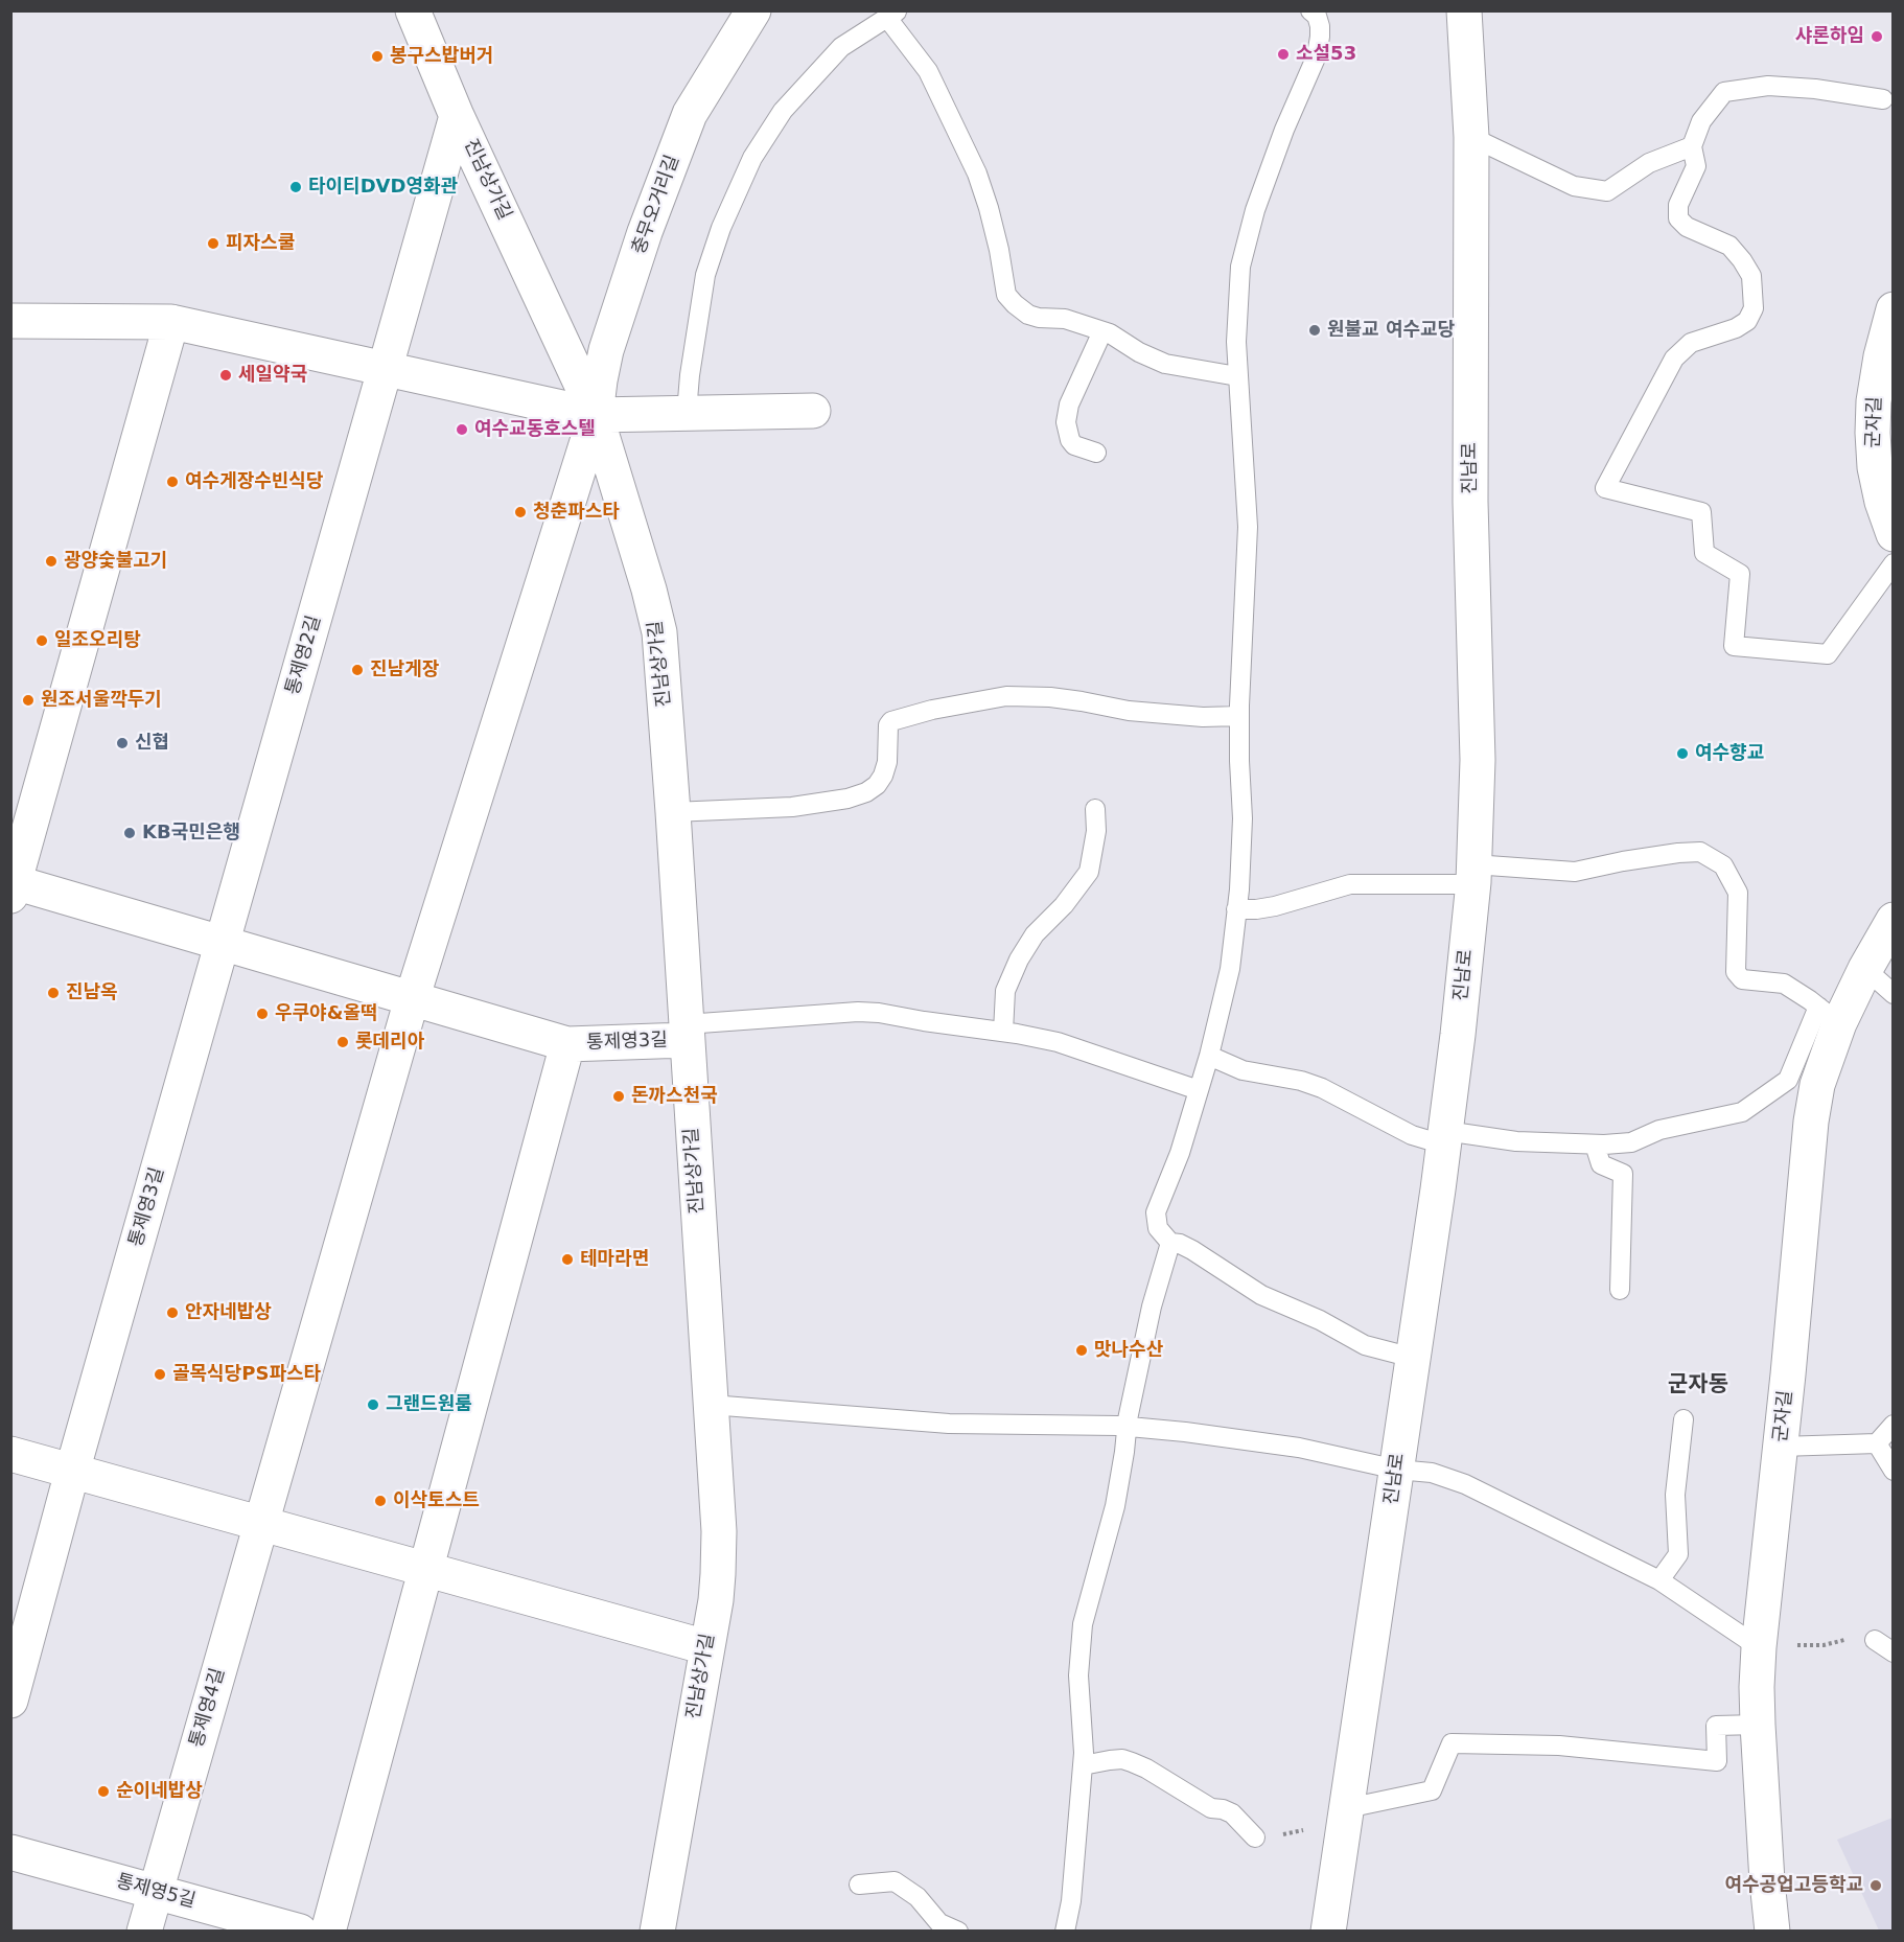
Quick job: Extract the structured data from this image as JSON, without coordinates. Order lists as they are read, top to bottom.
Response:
{
  "streets": {
    "street": [
      "진남상가길",
      "충무오거리길",
      "군자길",
      "진남로",
      "통제영2길",
      "통제영3길",
      "통제영4길",
      "통제영5길"
    ]
  },
  "crossings": [
    ["진남상가길", "충무오거리길"],
    ["진남상가길", "통제영2길"],
    ["진남상가길", "통제영3길"],
    ["통제영2길", "통제영3길"],
    ["통제영4길", "통제영5길"]
  ],
  "districts": ["군자동"],
  "places": [
    "샤론하임",
    "소설53",
    "봉구스밥버거",
    "타이티DVD영화관",
    "피자스쿨",
    "원불교 여수교당",
    "세일약국",
    "여수교동호스텔",
    "여수게장수빈식당",
    "청춘파스타",
    "광양숯불고기",
    "일조오리탕",
    "진남게장",
    "원조서울깍두기",
    "신협",
    "여수향교",
    "KB국민은행",
    "진남옥",
    "우쿠야&올떡",
    "롯데리아",
    "돈까스천국",
    "테마라면",
    "안자네밥상",
    "맛나수산",
    "골목식당PS파스타",
    "그랜드원룸",
    "이삭토스트",
    "순이네밥상",
    "여수공업고등학교"
  ]
}
